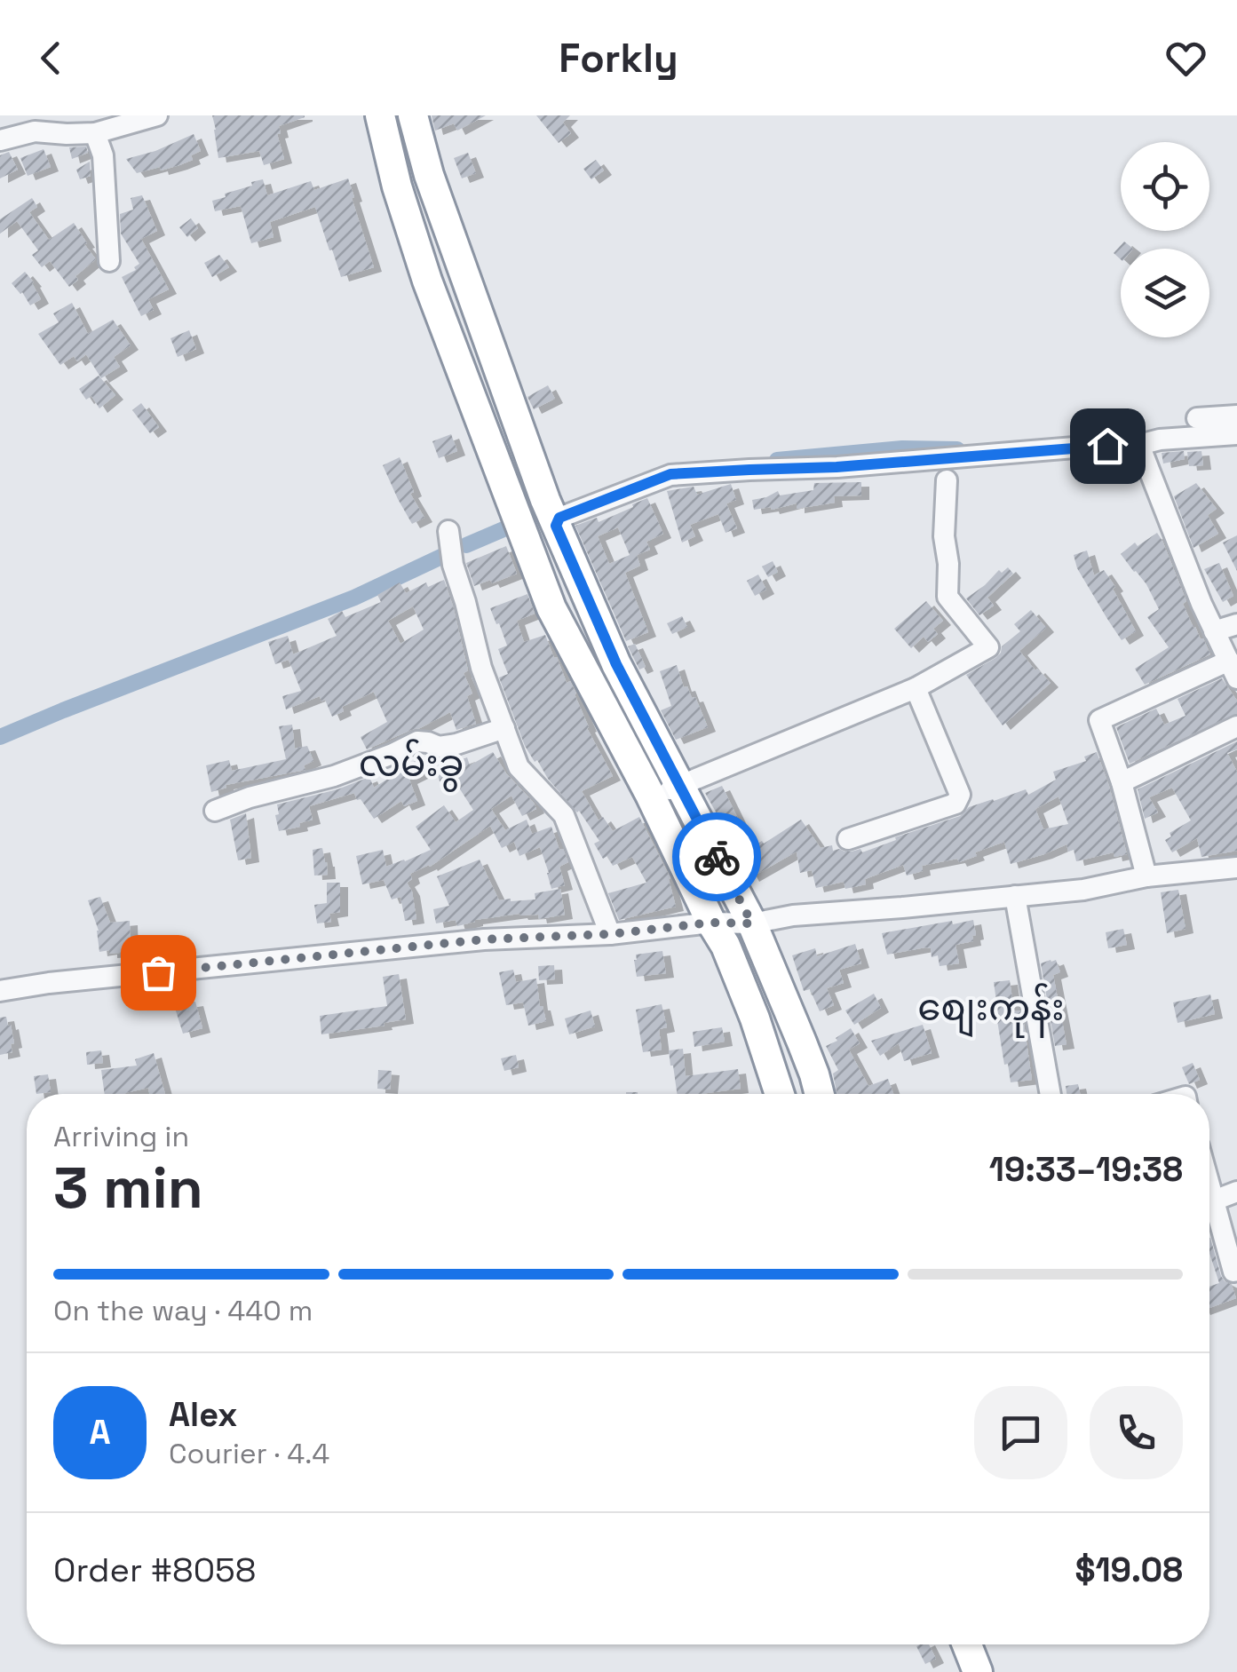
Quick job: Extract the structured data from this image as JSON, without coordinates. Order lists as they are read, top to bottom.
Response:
{
  "districts": ["လမ်းခွ", "စျေးကုန်း"],
  "page": {
    "header": "Forkly",
    "heading": ["3 min", "Arriving in", "19:33–19:38"],
    "panel": [
      "Alex",
      "Courier · 4.4",
      "Order #8058",
      "$19.08"
    ],
    "bar": "On the way · 440 m",
    "round": "A"
  }
}
